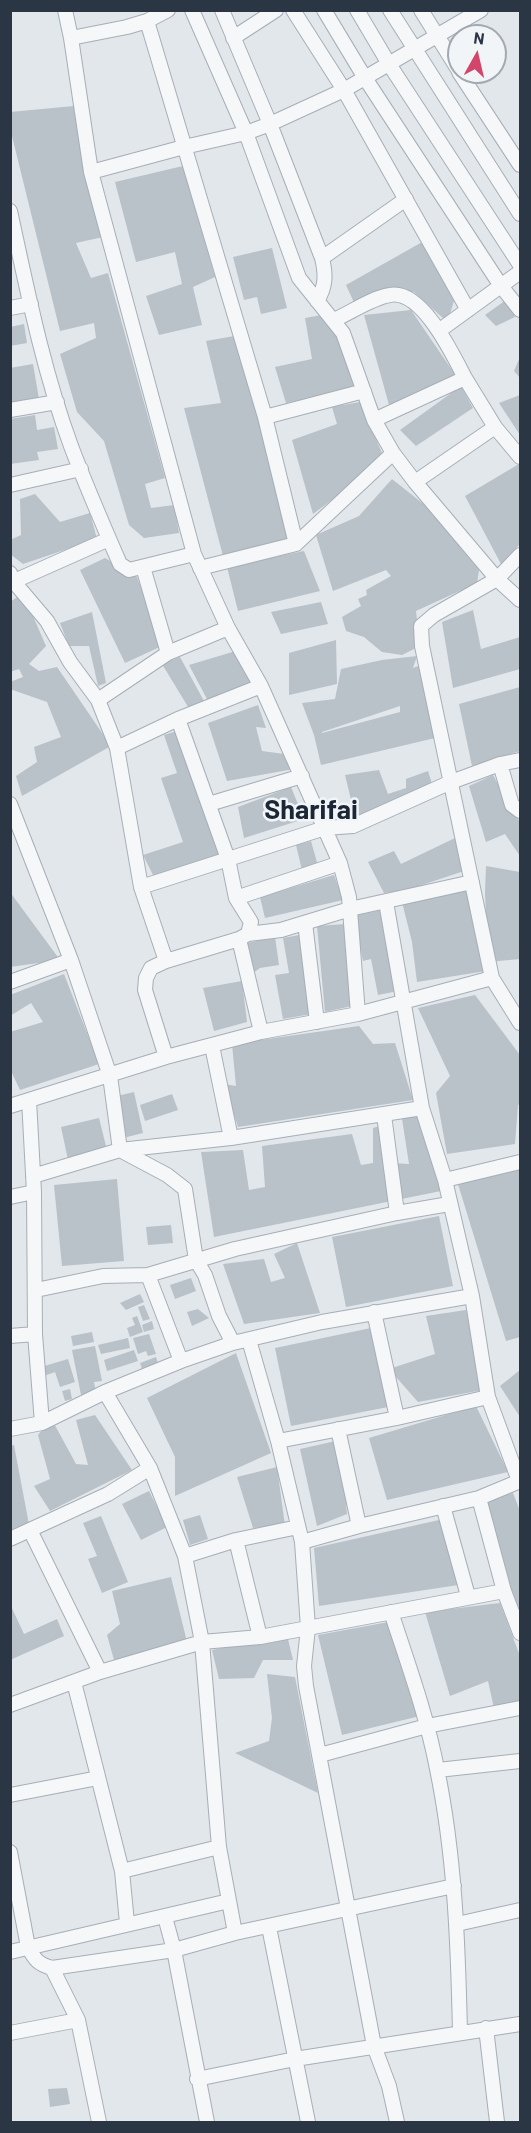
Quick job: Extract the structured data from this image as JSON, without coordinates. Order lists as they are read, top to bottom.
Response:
{
  "districts": ["Sharifai"],
  "north": "top"
}
